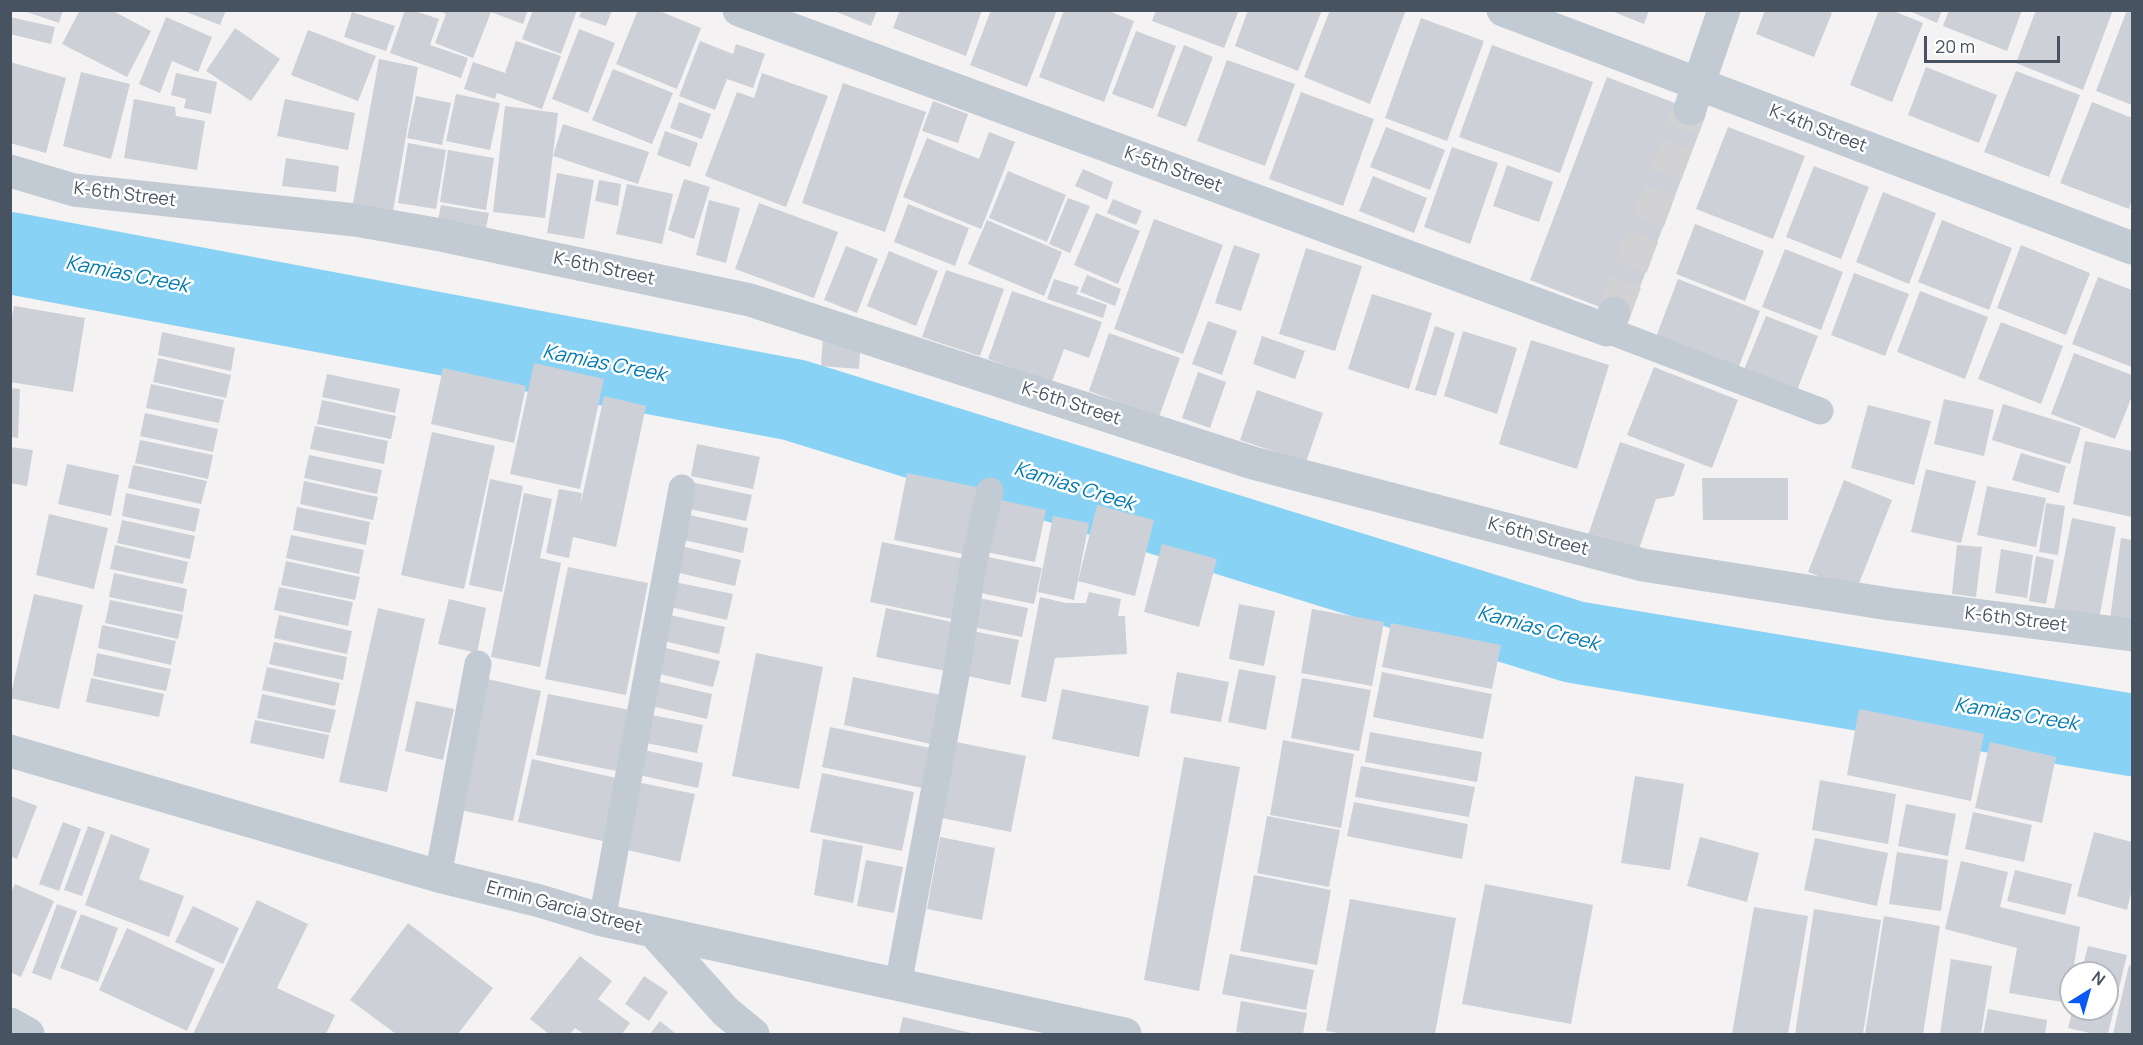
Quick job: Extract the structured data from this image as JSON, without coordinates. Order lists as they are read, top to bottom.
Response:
{
  "streets": {
    "street": [
      "K-4th Street",
      "K-5th Street",
      "K-6th Street",
      "Ermin Garcia Street"
    ]
  },
  "water": ["Kamias Creek"],
  "scale_bar": "20 m",
  "north": "top right"
}
